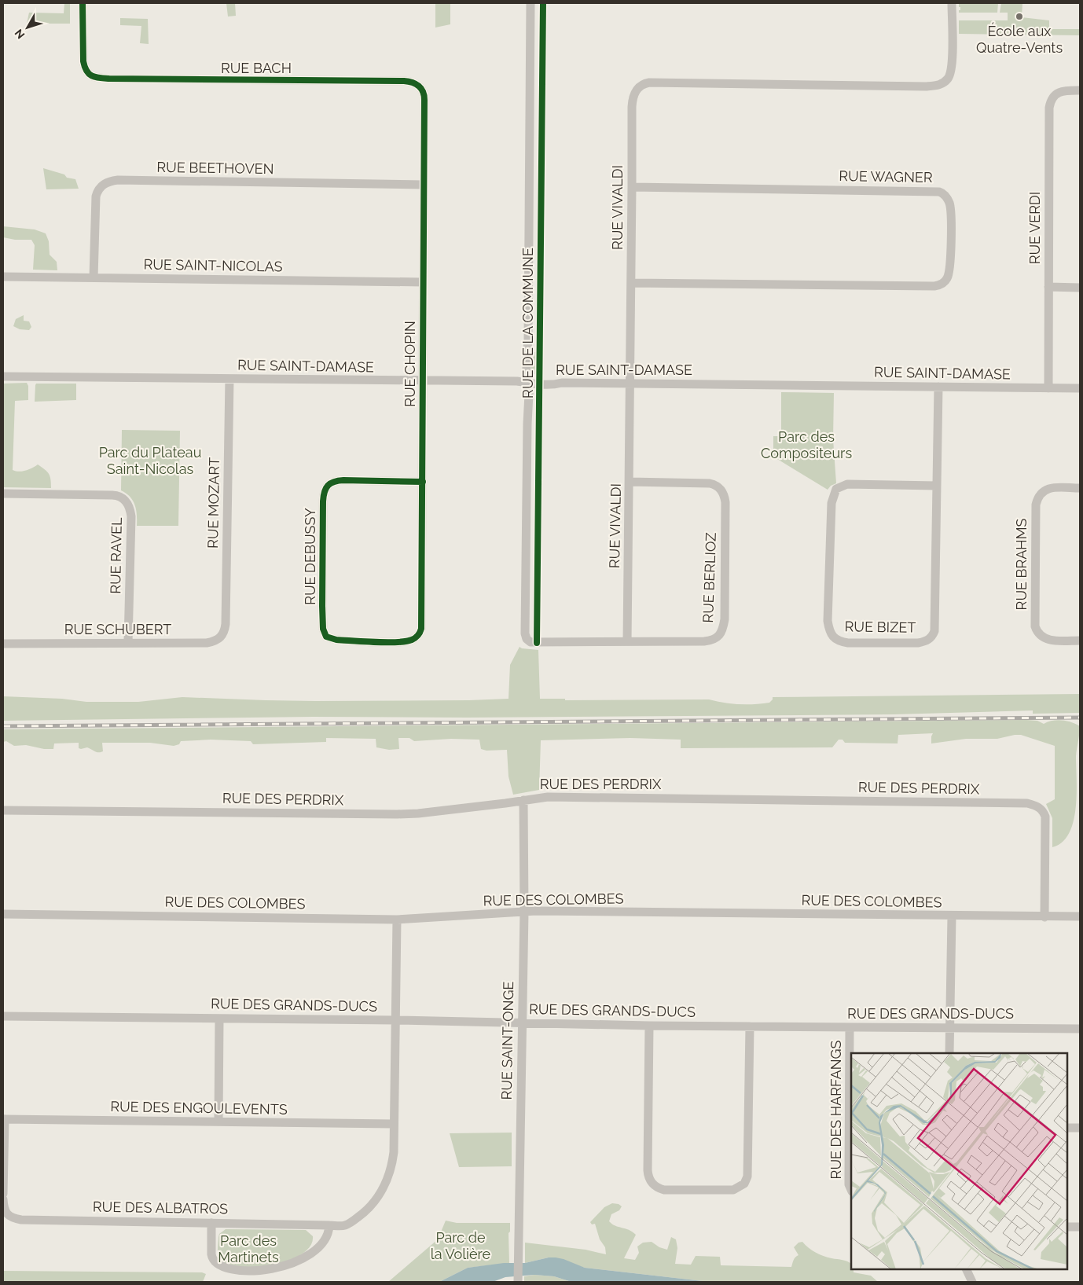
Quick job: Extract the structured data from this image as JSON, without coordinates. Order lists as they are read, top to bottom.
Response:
{
  "streets": {
    "street": [
      "RUE BACH",
      "RUE BEETHOVEN",
      "RUE WAGNER",
      "RUE VIVALDI",
      "RUE VERDI",
      "RUE SAINT-NICOLAS",
      "RUE DE LA COMMUNE",
      "RUE CHOPIN",
      "RUE SAINT-DAMASE",
      "RUE MOZART",
      "RUE RAVEL",
      "RUE DEBUSSY",
      "RUE BRAHMS",
      "RUE BERLIOZ",
      "RUE BIZET",
      "RUE SCHUBERT",
      "RUE DES PERDRIX",
      "RUE DES COLOMBES",
      "RUE DES GRANDS-DUCS",
      "RUE SAINT-ONGE",
      "RUE DES ENGOULEVENTS",
      "RUE DES HARFANGS",
      "RUE DES ALBATROS"
    ]
  },
  "crossings": [
    ["RUE BACH", "RUE CHOPIN"],
    ["RUE BEETHOVEN", "RUE SAINT-NICOLAS"],
    ["RUE BEETHOVEN", "RUE CHOPIN"],
    ["RUE WAGNER", "RUE VIVALDI"],
    ["RUE VIVALDI", "RUE SAINT-DAMASE"],
    ["RUE VIVALDI", "RUE BERLIOZ"],
    ["RUE VERDI", "RUE SAINT-DAMASE"],
    ["RUE SAINT-NICOLAS", "RUE CHOPIN"],
    ["RUE DE LA COMMUNE", "RUE SAINT-DAMASE"],
    ["RUE DE LA COMMUNE", "RUE BERLIOZ"],
    ["RUE CHOPIN", "RUE SAINT-DAMASE"],
    ["RUE CHOPIN", "RUE DEBUSSY"],
    ["RUE SAINT-DAMASE", "RUE MOZART"],
    ["RUE SAINT-DAMASE", "RUE BIZET"],
    ["RUE MOZART", "RUE SCHUBERT"],
    ["RUE RAVEL", "RUE SCHUBERT"],
    ["RUE DES PERDRIX", "RUE DES COLOMBES"],
    ["RUE DES PERDRIX", "RUE SAINT-ONGE"],
    ["RUE DES COLOMBES", "RUE SAINT-ONGE"],
    ["RUE DES COLOMBES", "RUE DES ALBATROS"],
    ["RUE DES GRANDS-DUCS", "RUE SAINT-ONGE"],
    ["RUE DES GRANDS-DUCS", "RUE DES HARFANGS"],
    ["RUE DES GRANDS-DUCS", "RUE DES ALBATROS"],
    ["RUE DES ENGOULEVENTS", "RUE DES ALBATROS"]
  ],
  "parks": [
    "Parc des Compositeurs",
    "Parc du Plateau Saint-Nicolas",
    "Parc de la Volière",
    "Parc des Martinets"
  ],
  "places": ["École aux Quatre-Vents"],
  "north": "bottom left"
}
